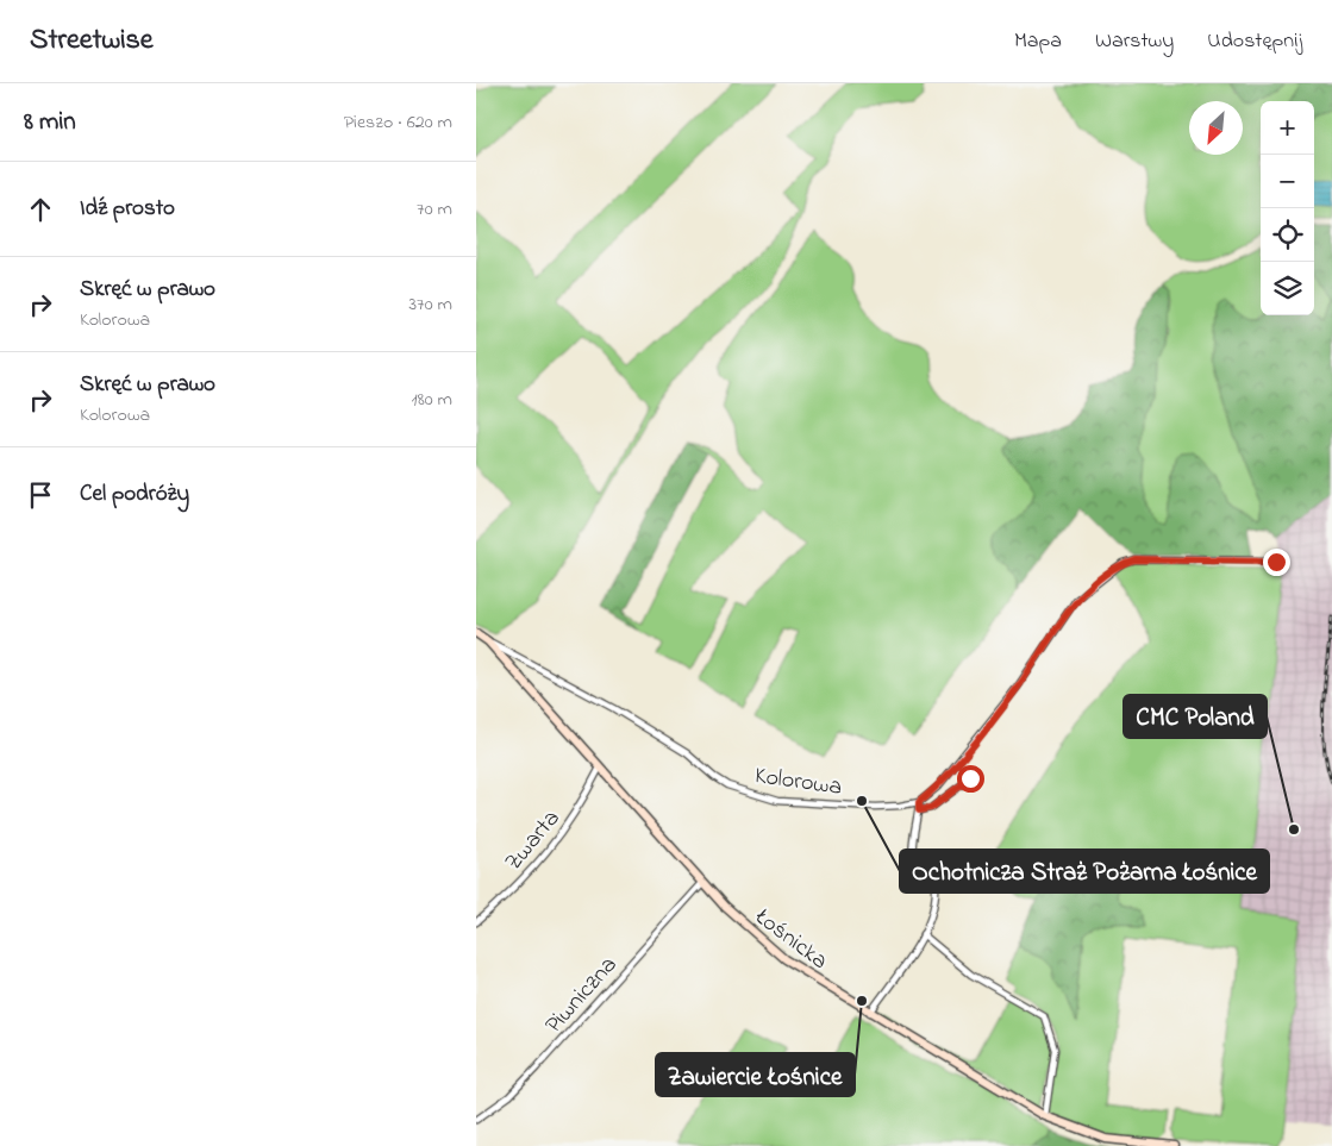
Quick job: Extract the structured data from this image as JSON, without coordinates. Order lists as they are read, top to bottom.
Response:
{
  "streets": {
    "street": [
      "Kolorowa",
      "Zwarta",
      "Łośnicka",
      "Piwniczna"
    ]
  },
  "crossings": [
    ["Kolorowa", "Łośnicka"],
    ["Zwarta", "Łośnicka"],
    ["Łośnicka", "Piwniczna"]
  ],
  "places": ["Ochotnicza Straż Pożarna Łośnice", "CMC Poland", "Zawiercie Łośnice"],
  "north": "bottom left",
  "page": {
    "header": "Streetwise",
    "nav": ["Mapa", "Warstwy", "Udostępnij"],
    "heading": ["8 min", "Pieszo · 620 m"],
    "map_buttons": ["+", "−"],
    "list": [
      ["Idź prosto", "70 m"],
      ["Skręć w prawo", "Kolorowa", "370 m"],
      ["Skręć w prawo", "Kolorowa", "180 m"],
      "Cel podróży"
    ]
  }
}
